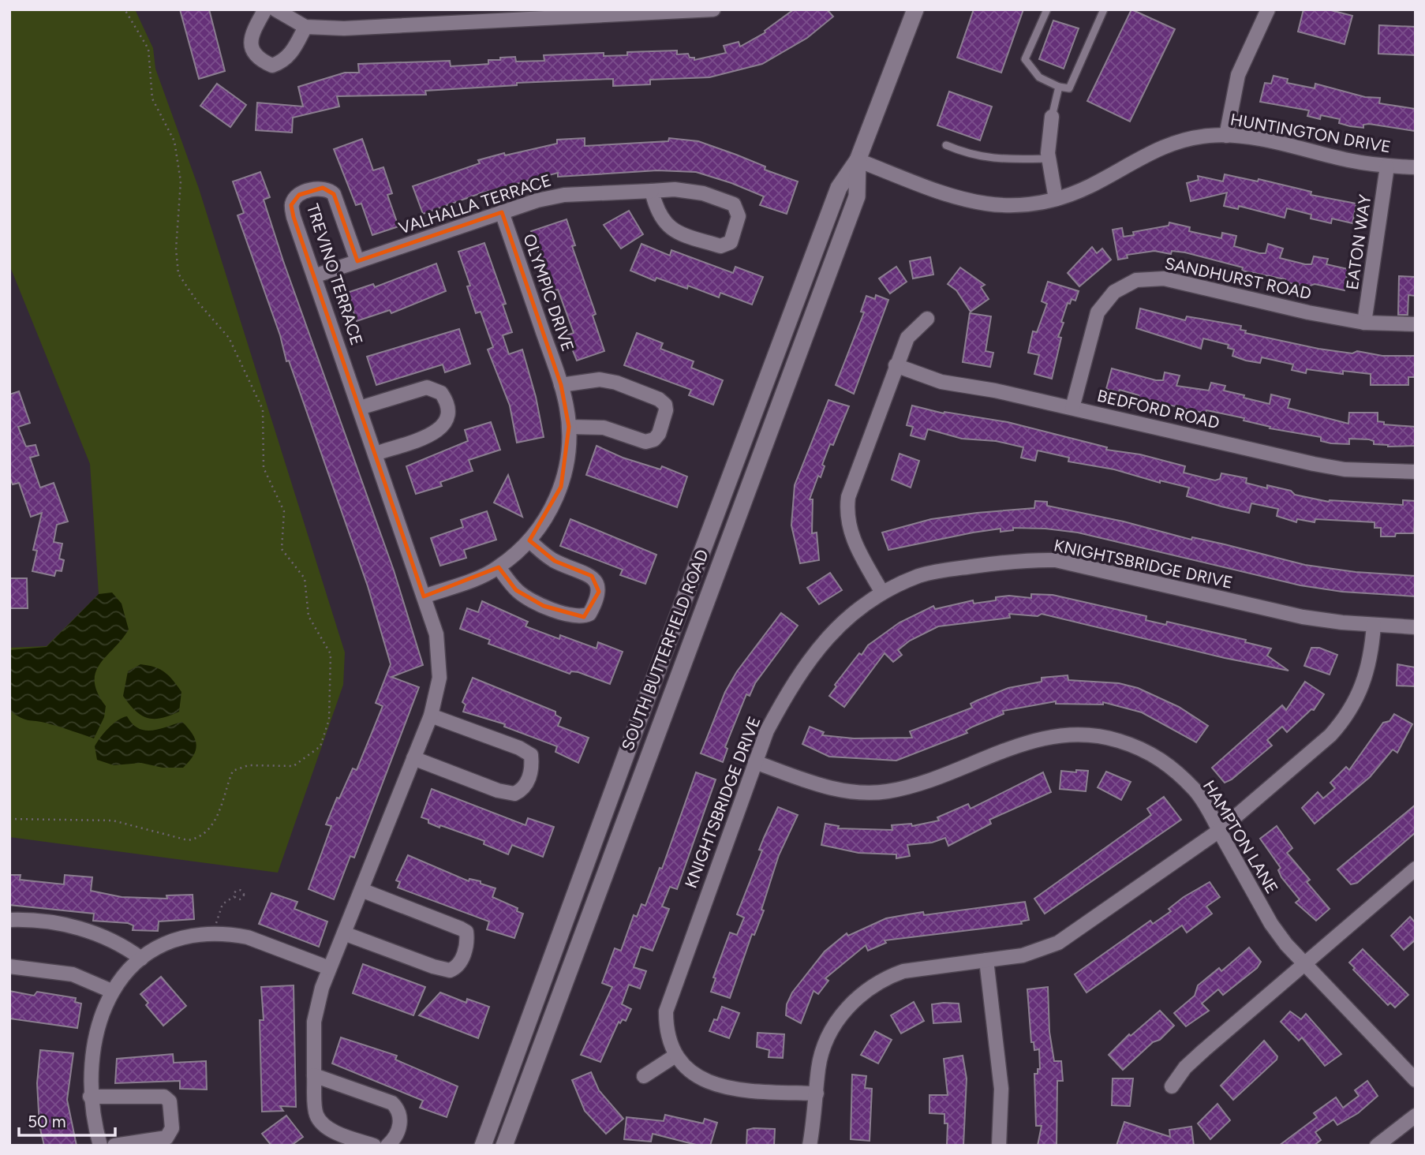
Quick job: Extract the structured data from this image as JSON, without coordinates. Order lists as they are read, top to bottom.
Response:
{
  "streets": {
    "main road": ["SOUTH BUTTERFIELD ROAD"],
    "street": [
      "HUNTINGTON DRIVE",
      "VALHALLA TERRACE",
      "EATON WAY",
      "TREVINO TERRACE",
      "SANDHURST ROAD",
      "OLYMPIC DRIVE",
      "BEDFORD ROAD",
      "KNIGHTSBRIDGE DRIVE",
      "HAMPTON LANE"
    ]
  },
  "crossings": [
    ["HUNTINGTON DRIVE", "EATON WAY"],
    ["HUNTINGTON DRIVE", "SOUTH BUTTERFIELD ROAD"],
    ["VALHALLA TERRACE", "TREVINO TERRACE"],
    ["VALHALLA TERRACE", "OLYMPIC DRIVE"],
    ["EATON WAY", "SANDHURST ROAD"],
    ["TREVINO TERRACE", "OLYMPIC DRIVE"],
    ["SANDHURST ROAD", "BEDFORD ROAD"],
    ["KNIGHTSBRIDGE DRIVE", "HAMPTON LANE"]
  ],
  "scale_bar": "50 m"
}
